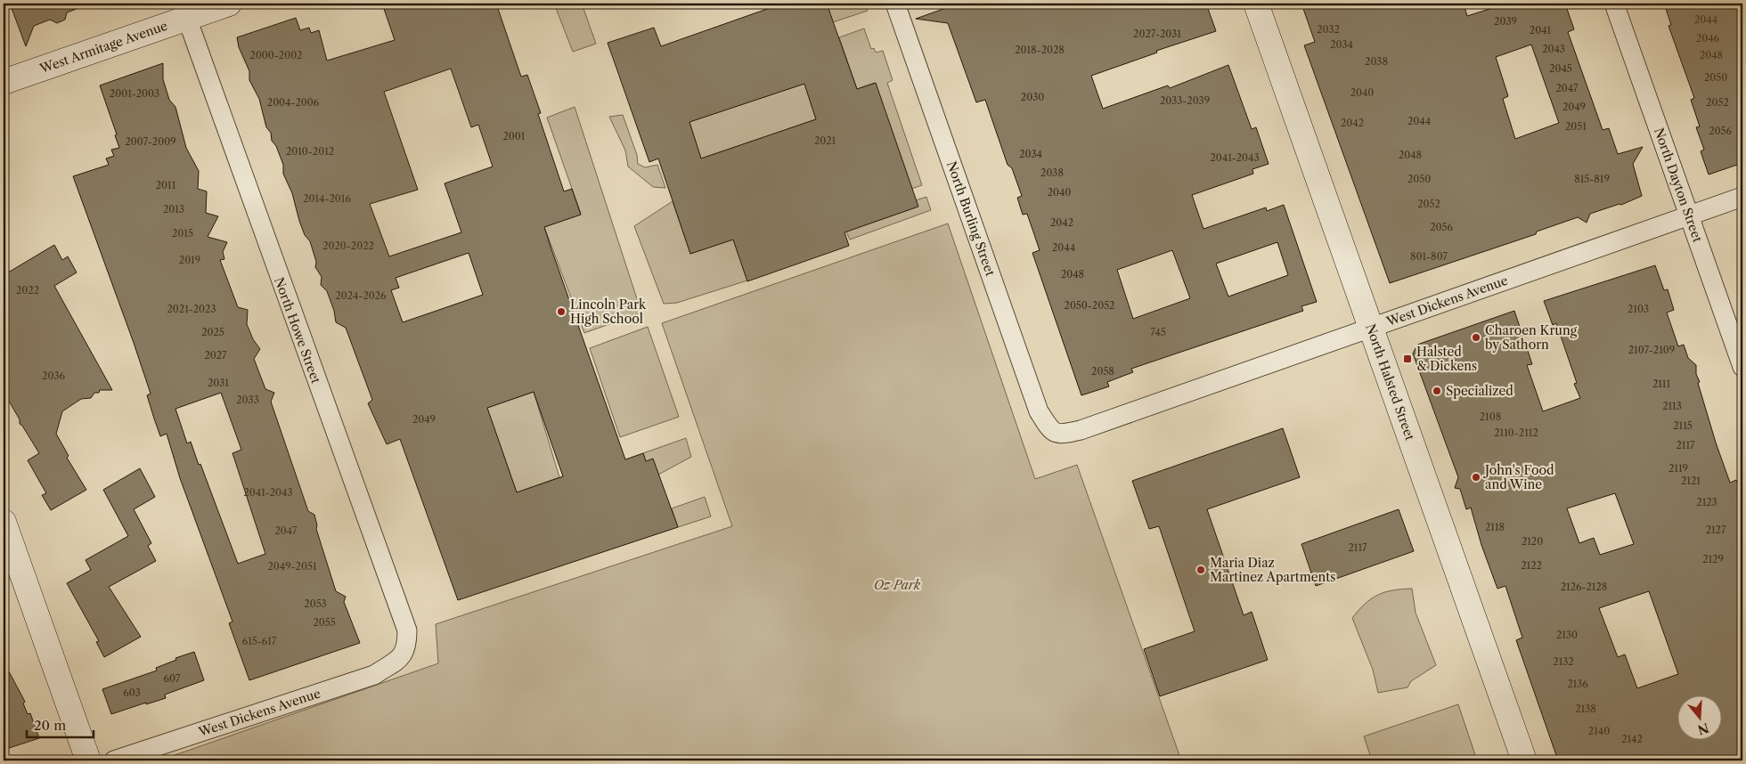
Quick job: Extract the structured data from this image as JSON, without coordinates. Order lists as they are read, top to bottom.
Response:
{
  "streets": {
    "main road": ["West Armitage Avenue", "North Halsted Street"],
    "street": [
      "North Dayton Street",
      "North Burling Street",
      "West Dickens Avenue",
      "North Howe Street"
    ]
  },
  "crossings": [
    ["West Armitage Avenue", "North Howe Street"],
    ["North Dayton Street", "West Dickens Avenue"],
    ["North Burling Street", "West Dickens Avenue"],
    ["West Dickens Avenue", "North Howe Street"],
    ["West Dickens Avenue", "North Halsted Street"]
  ],
  "parks": ["Oz Park"],
  "places": {
    "other": [
      "Lincoln Park High School",
      "Charoen Krung by Sathorn",
      "Specialized",
      "John's Food and Wine",
      "Maria Diaz Martinez Apartments"
    ],
    "transit": ["Halsted & Dickens"]
  },
  "house_numbers": [
    "2044",
    "2039",
    "2032",
    "2041",
    "2027-2031",
    "2046",
    "2034",
    "2043",
    "2018-2028",
    "2000-2002",
    "2048",
    "2038",
    "2045",
    "2050",
    "2047",
    "2040",
    "2001-2003",
    "2030",
    "2033-2039",
    "2004-2006",
    "2052",
    "2049",
    "2044",
    "2042",
    "2051",
    "2056",
    "2001",
    "2021",
    "2007-2009",
    "2010-2012",
    "2034",
    "2048",
    "2041-2043",
    "2038",
    "2050",
    "815-819",
    "2011",
    "2040",
    "2014-2016",
    "2052",
    "2013",
    "2042",
    "2056",
    "2015",
    "2020-2022",
    "2044",
    "801-807",
    "2019",
    "2048",
    "2022",
    "2024-2026",
    "2050-2052",
    "2021-2023",
    "2103",
    "2025",
    "745",
    "2107-2109",
    "2027",
    "2058",
    "2036",
    "2031",
    "2111",
    "2033",
    "2113",
    "2108",
    "2049",
    "2115",
    "2110-2112",
    "2117",
    "2119",
    "2121",
    "2041-2043",
    "2123",
    "2118",
    "2127",
    "2047",
    "2120",
    "2117",
    "2129",
    "2122",
    "2049-2051",
    "2126-2128",
    "2053",
    "2055",
    "2130",
    "615-617",
    "2132",
    "607",
    "2136",
    "603",
    "2138",
    "2140",
    "2142"
  ],
  "scale_bar": "20 m",
  "north": "bottom"
}
